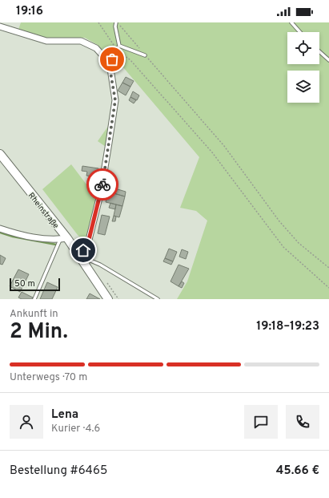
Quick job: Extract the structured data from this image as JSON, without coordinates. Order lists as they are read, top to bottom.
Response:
{
  "streets": {
    "main road": ["Rheinstraße"]
  },
  "scale_bar": "50 m",
  "page": {
    "status": "19:16",
    "scale": "50 m",
    "heading": ["2 Min.", "Ankunft in", "19:18–19:23"],
    "panel": [
      "Lena",
      "Kurier · 4.6",
      "Bestellung #6465",
      "45.66 €"
    ],
    "bar": "Unterwegs · 70 m"
  }
}
